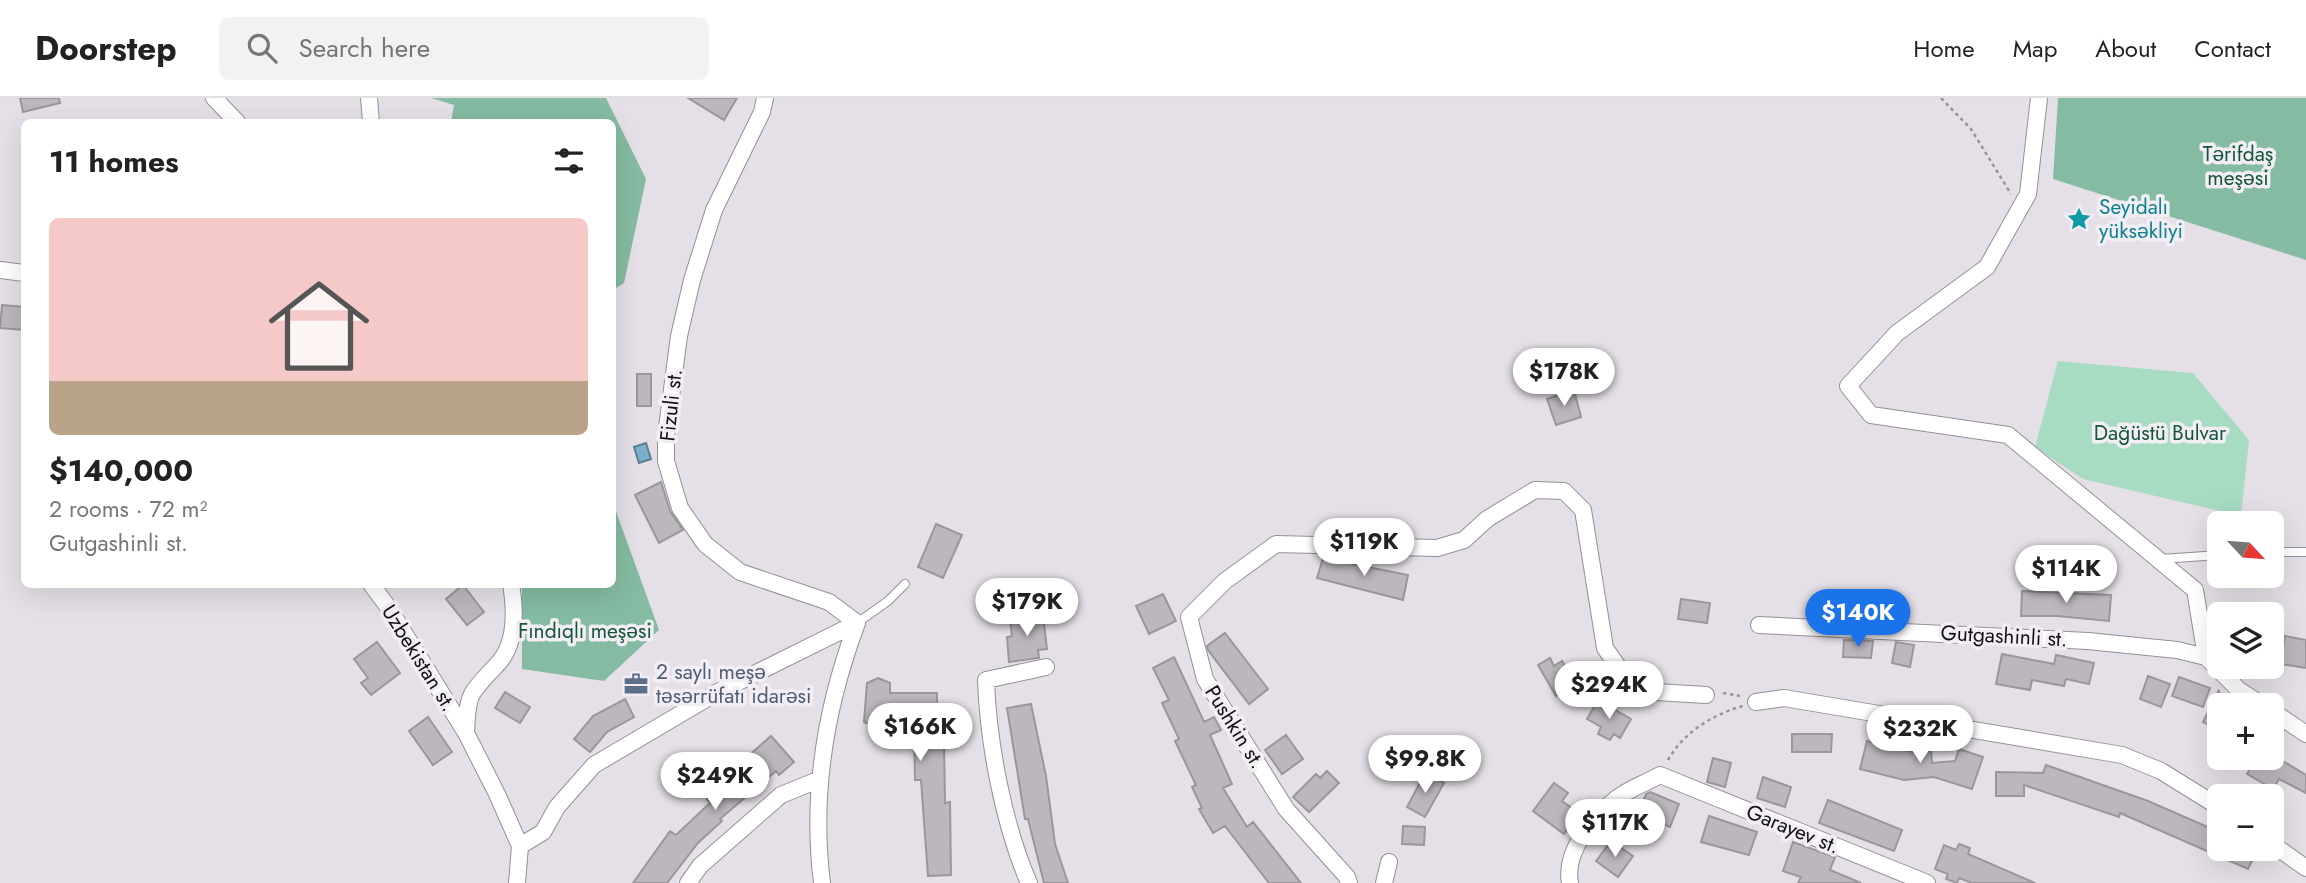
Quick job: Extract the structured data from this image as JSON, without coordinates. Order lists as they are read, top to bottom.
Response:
{
  "streets": {
    "street": [
      "Fizuli st.",
      "Gutgashinli st.",
      "Uzbekistan st.",
      "Pushkin st.",
      "Garayev st."
    ]
  },
  "parks": ["Tərifdaş meşəsi", "Dağüstü Bulvar", "Fındıqlı meşəsi"],
  "places": {
    "place": ["Seyidalı yüksəkliyi"],
    "office": ["2 saylı meşə təsərrüfatı idarəsi"]
  },
  "north": "bottom right",
  "page": {
    "header": "Doorstep",
    "search": "Search here",
    "nav": [
      "Home",
      "Map",
      "About",
      "Contact"
    ],
    "heading": "11 homes",
    "list": [
      {
        "name": "$140,000",
        "note": "2 rooms · 72 m² · Gutgashinli st."
      }
    ],
    "price": [
      "$178K",
      "$119K",
      "$114K",
      "$179K",
      "$140K",
      "$294K",
      "$166K",
      "$232K",
      "$99.8K",
      "$249K",
      "$117K"
    ],
    "map_buttons": ["+", "−"]
  }
}
